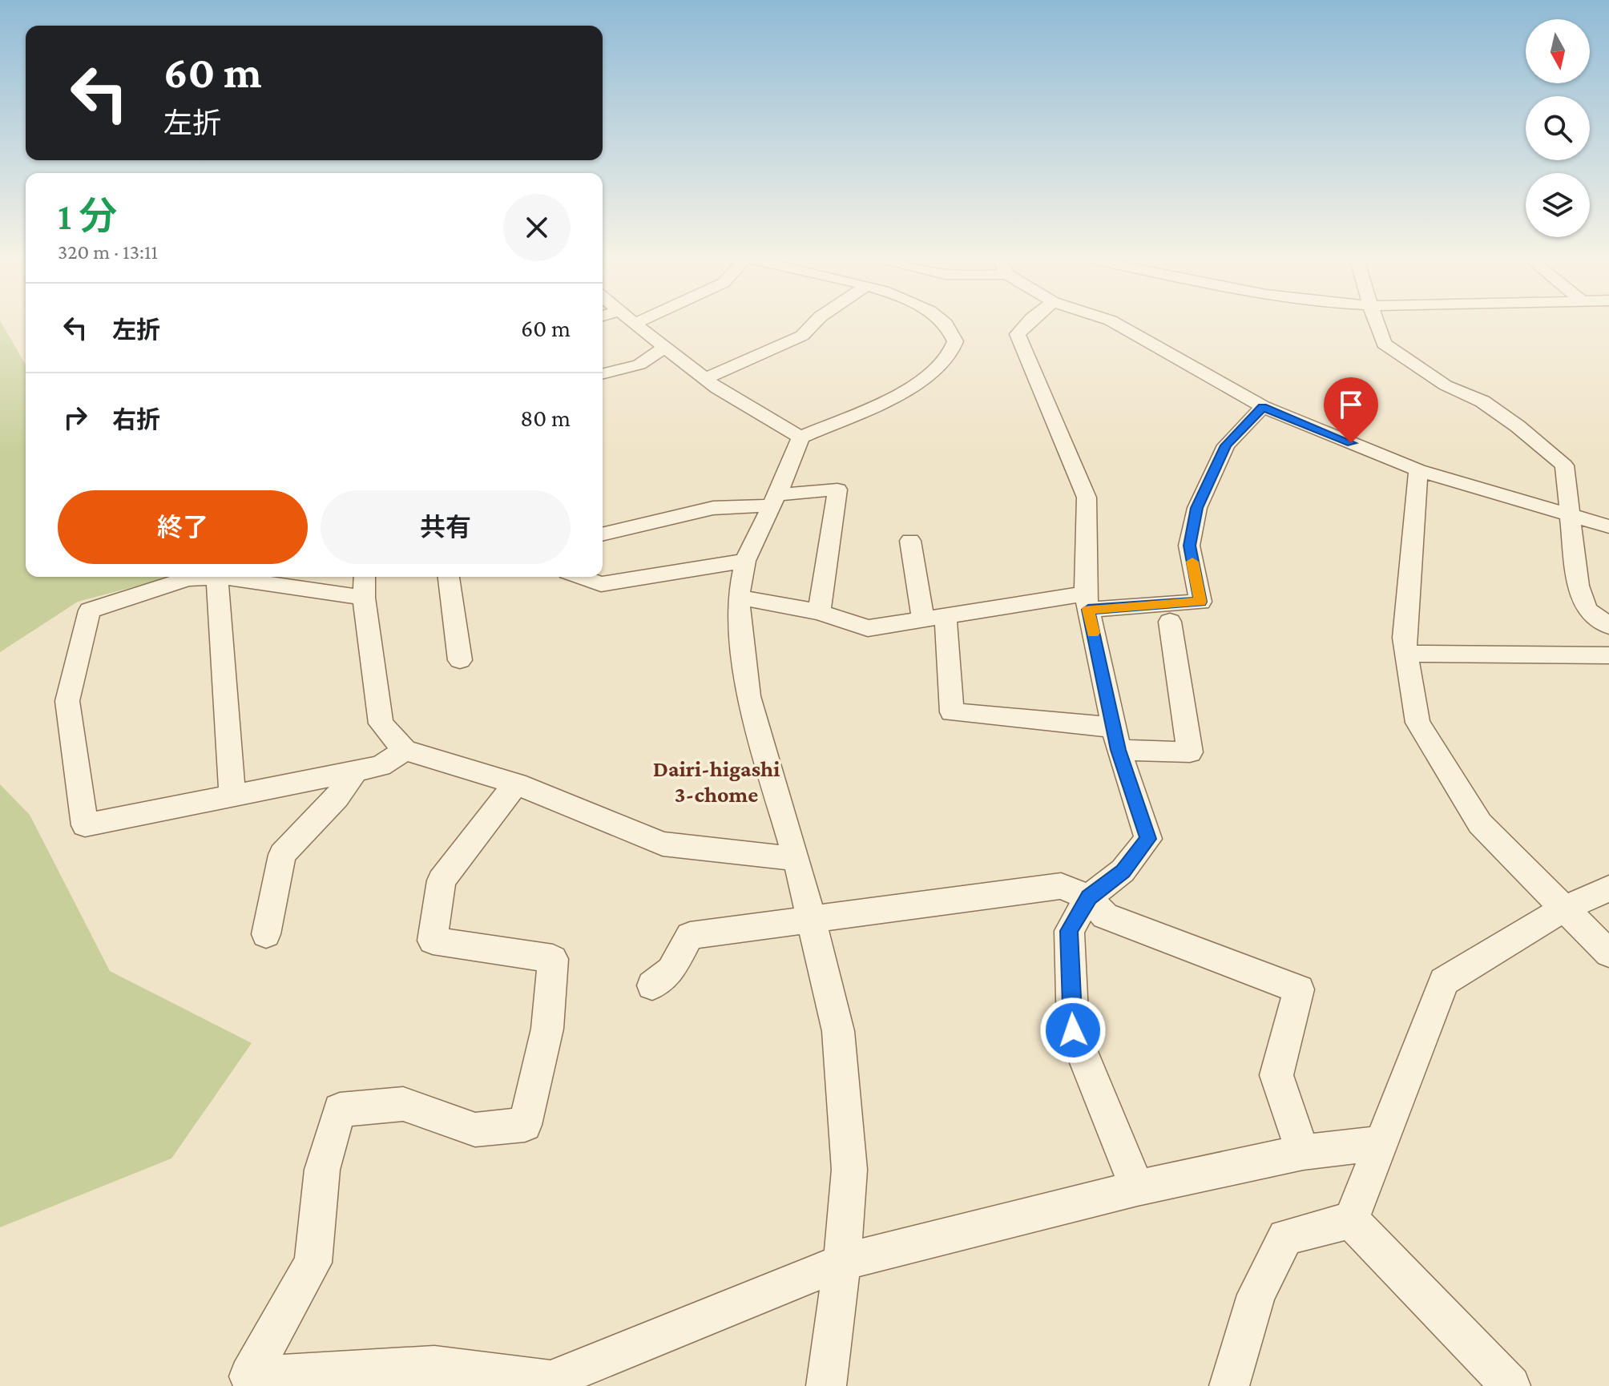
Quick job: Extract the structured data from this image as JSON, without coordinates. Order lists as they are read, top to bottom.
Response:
{
  "districts": ["Dairi-higashi 3-chome"],
  "north": "bottom",
  "page": {
    "turn": ["60 m", "左折"],
    "heading": ["1 分", "320 m · 13:11"],
    "list": [
      {
        "name": "左折",
        "value": "60 m"
      },
      {
        "name": "右折",
        "value": "80 m"
      }
    ],
    "buttons": ["終了", "共有"]
  }
}
